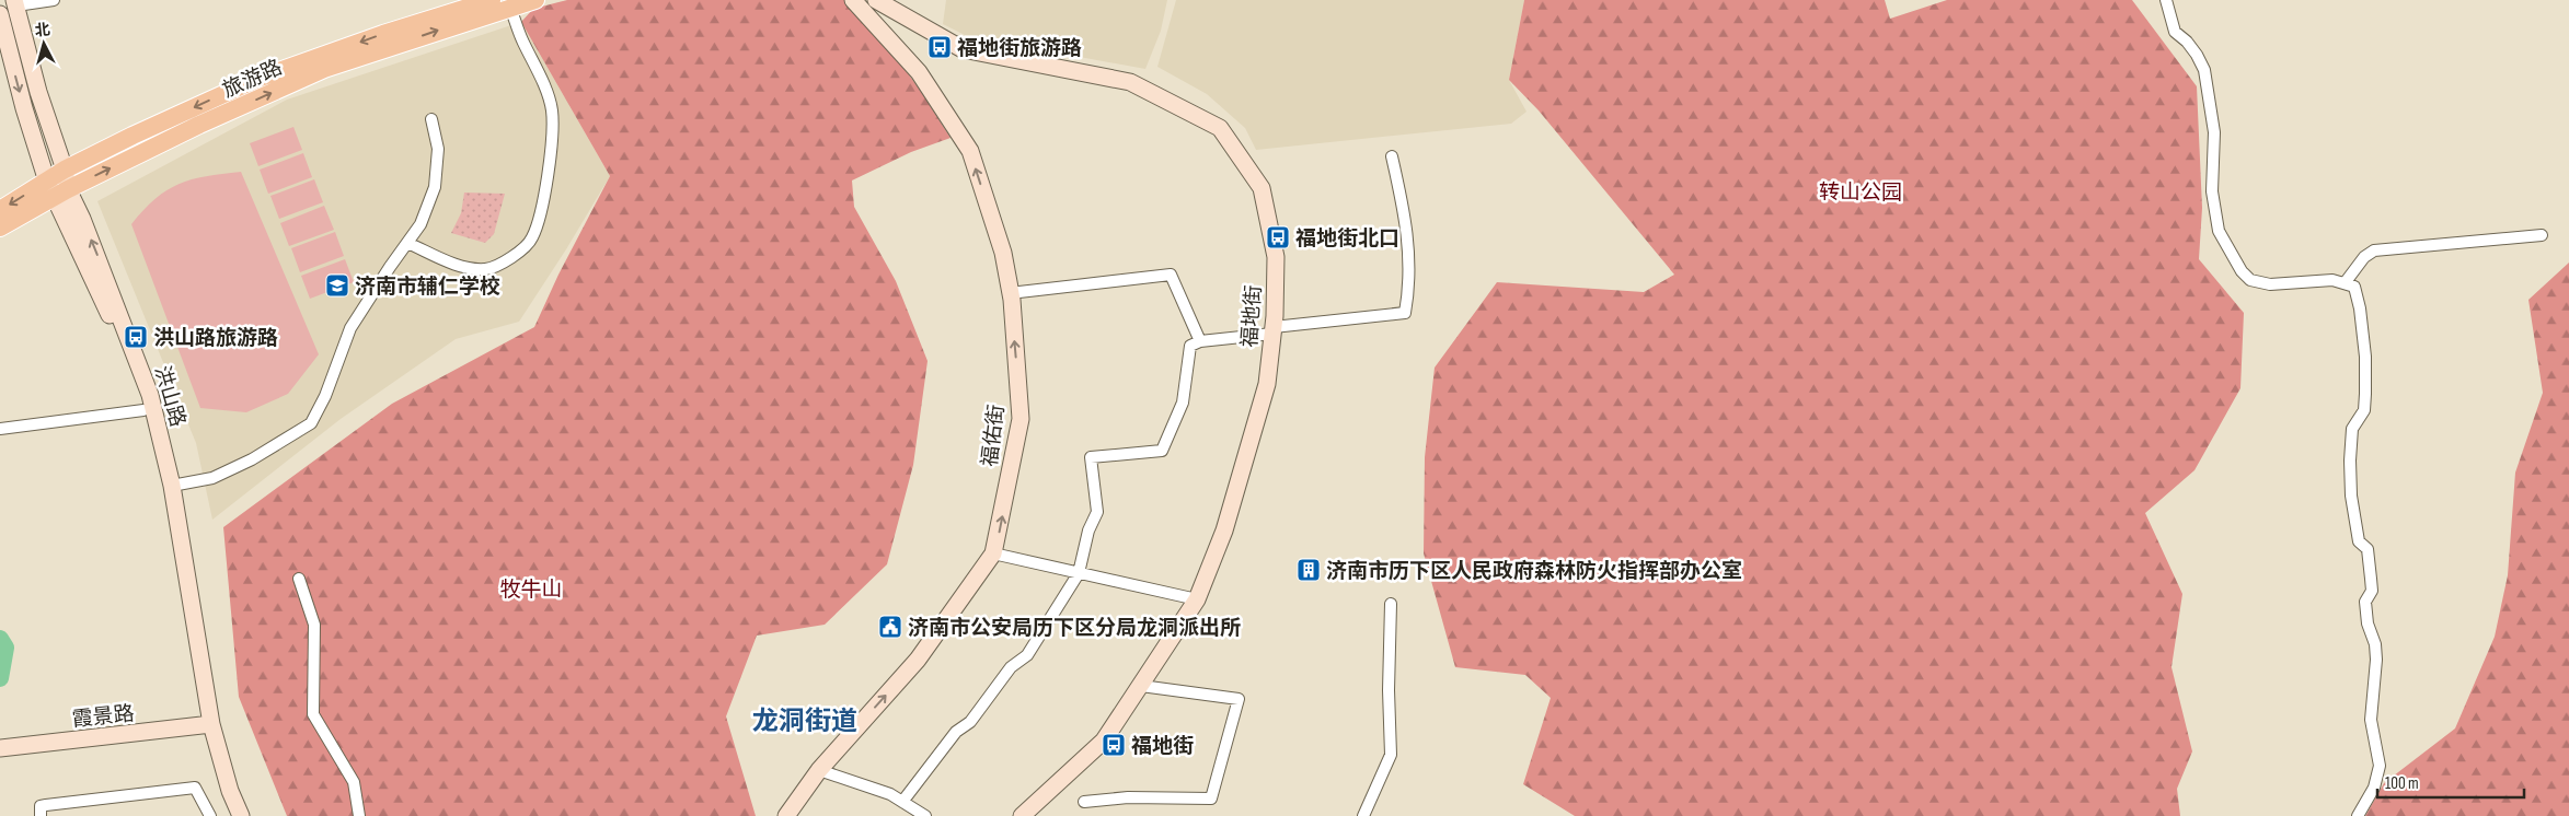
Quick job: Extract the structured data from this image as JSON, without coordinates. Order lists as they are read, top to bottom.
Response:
{
  "streets": {
    "main road": ["旅游路"],
    "street": [
      "福地街",
      "洪山路",
      "福佑街",
      "霞景路"
    ]
  },
  "crossings": [
    ["旅游路", "洪山路"],
    ["洪山路", "霞景路"]
  ],
  "one_way": ["福佑街"],
  "districts": ["龙洞街道"],
  "parks": ["转山公园", "牧牛山"],
  "places": {
    "bus stop": [
      "福地街旅游路",
      "福地街北口",
      "洪山路旅游路",
      "福地街"
    ],
    "school or university": ["济南市辅仁学校"],
    "building": ["济南市历下区人民政府森林防火指挥部办公室"],
    "public building": ["济南市公安局历下区分局龙洞派出所"]
  },
  "scale_bar": "100 m",
  "north": "top"
}
